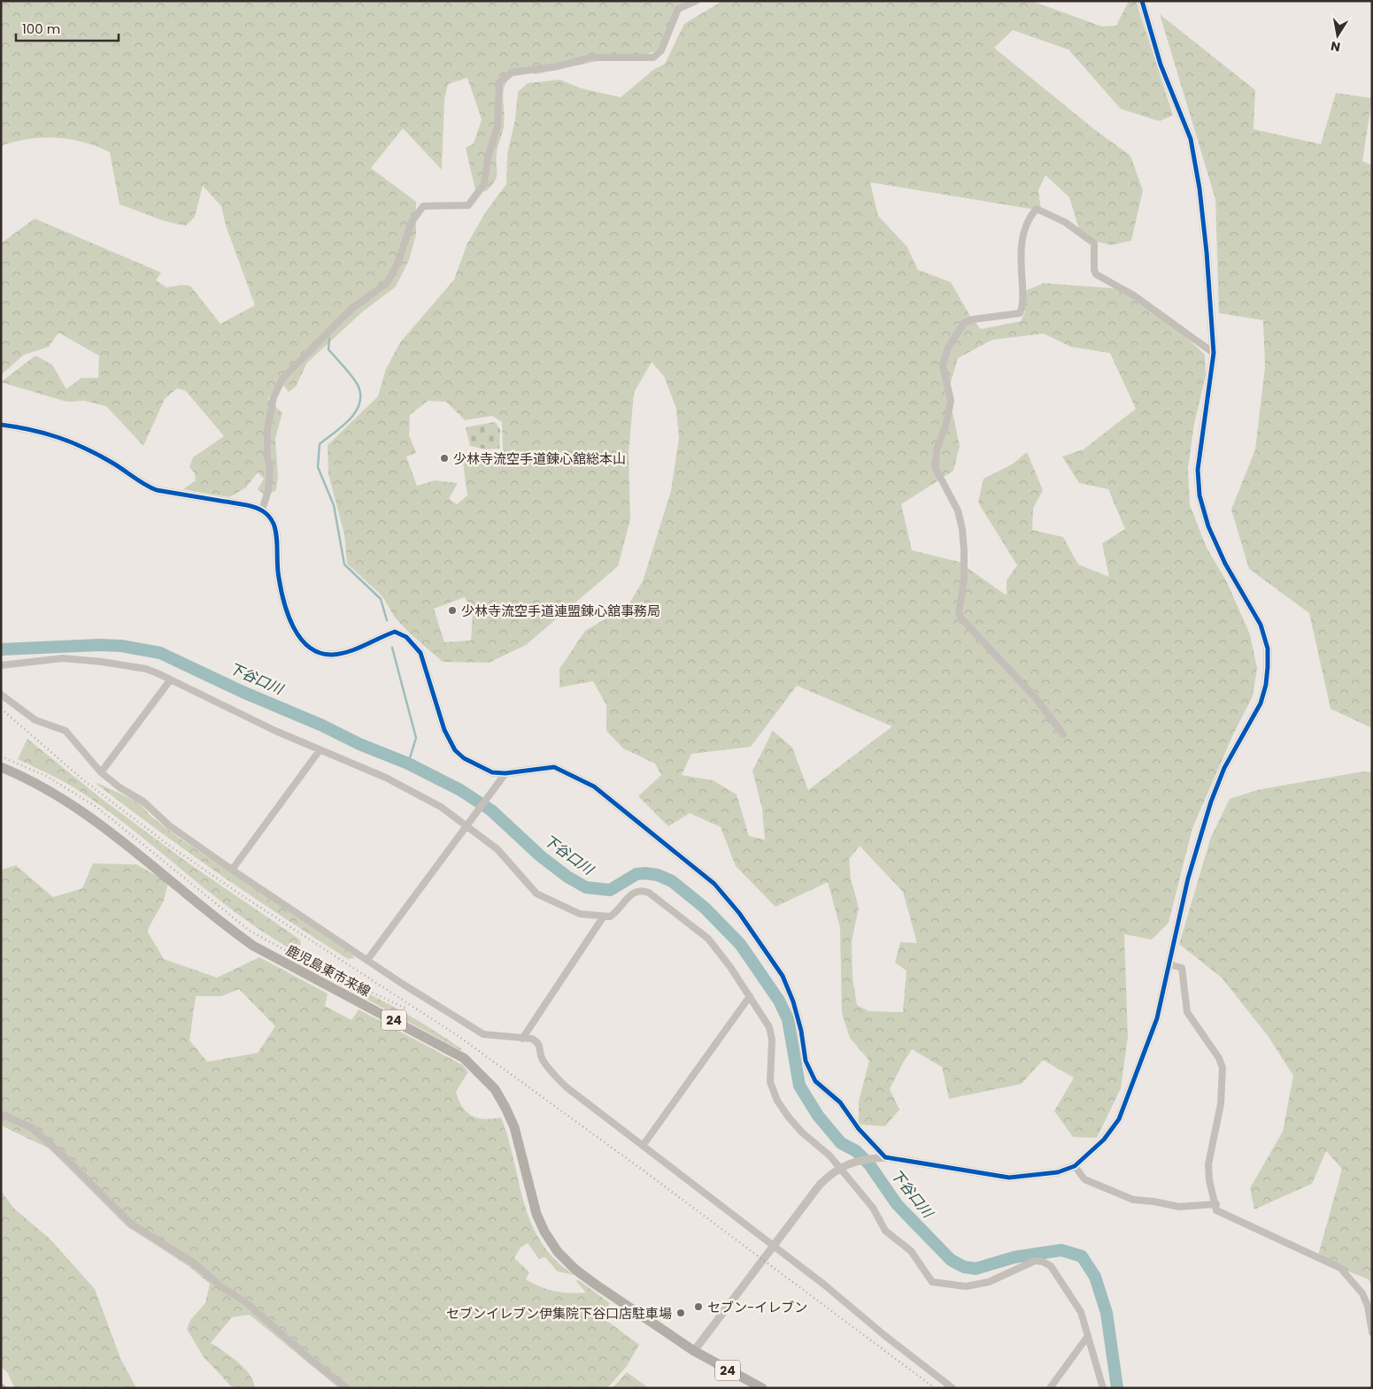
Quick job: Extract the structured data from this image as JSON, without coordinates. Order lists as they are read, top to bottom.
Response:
{
  "streets": {
    "main road": ["鹿児島東市来線", "24"]
  },
  "water": ["下谷口川"],
  "places": [
    "少林寺流空手道錬心舘総本山",
    "少林寺流空手道連盟錬心舘事務局",
    "セブン-イレブン",
    "セブンイレブン伊集院下谷口店駐車場"
  ],
  "scale_bar": "100 m",
  "north": "bottom"
}
